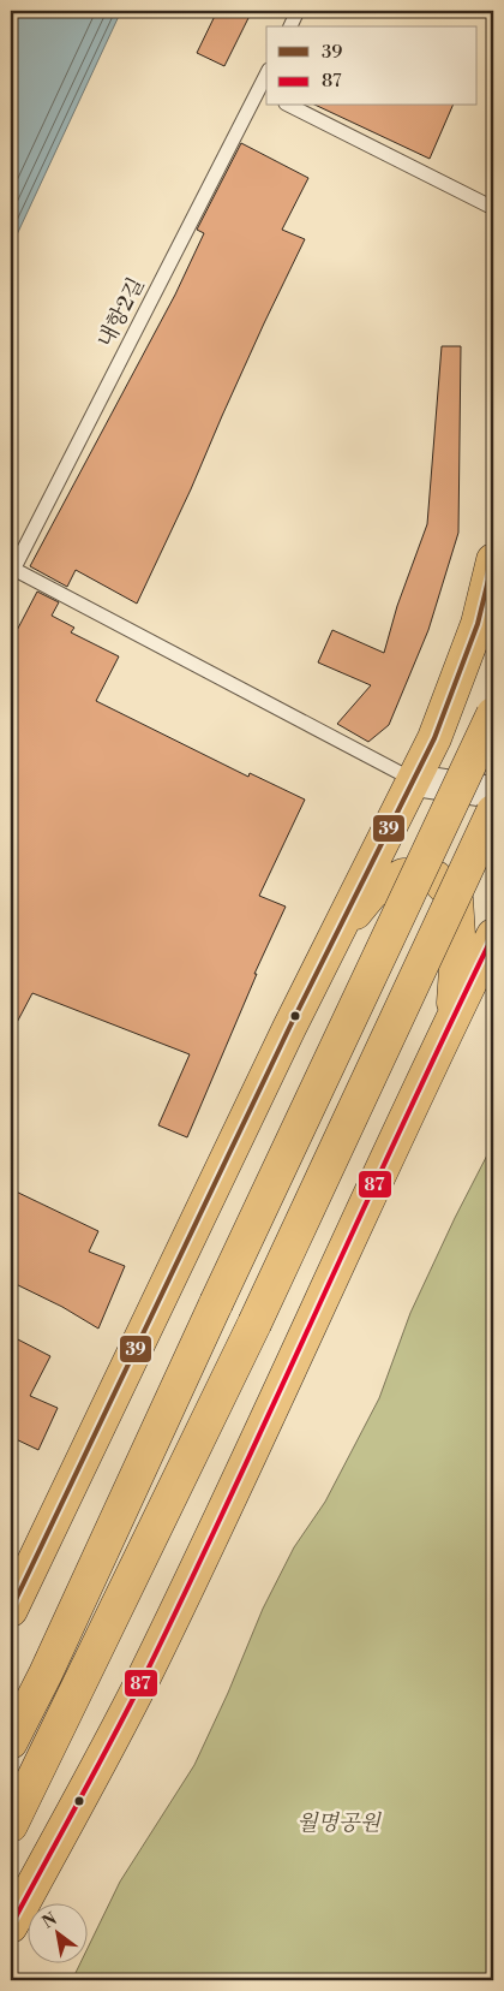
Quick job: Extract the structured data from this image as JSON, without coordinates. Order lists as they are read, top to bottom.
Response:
{
  "streets": {
    "lane": ["내항2길"]
  },
  "parks": ["월명공원"],
  "lines": ["transit line 39", "transit line 87"],
  "legend": ["39", "87"],
  "north": "top left"
}
